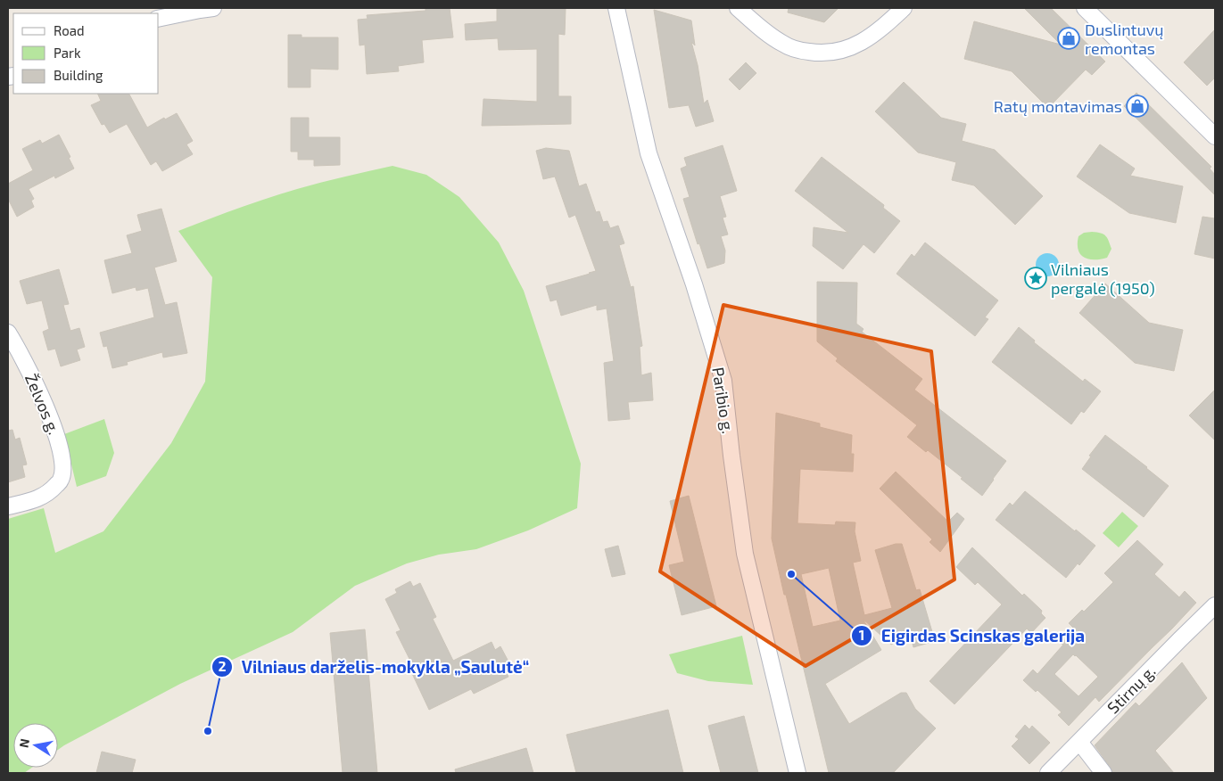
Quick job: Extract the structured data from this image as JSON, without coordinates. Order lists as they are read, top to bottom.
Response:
{
  "streets": {
    "street": ["Paribio g.", "Želvos g.", "Stirnų g."]
  },
  "places": {
    "shop": ["Duslintuvų remontas", "Ratų montavimas"],
    "place": ["Vilniaus pergalė (1950)"],
    "other": ["Eigirdas Scinskas galerija", "Vilniaus darželis-mokykla „Saulutė“"]
  },
  "legend": ["Road", "Park", "Building"],
  "north": "left"
}
